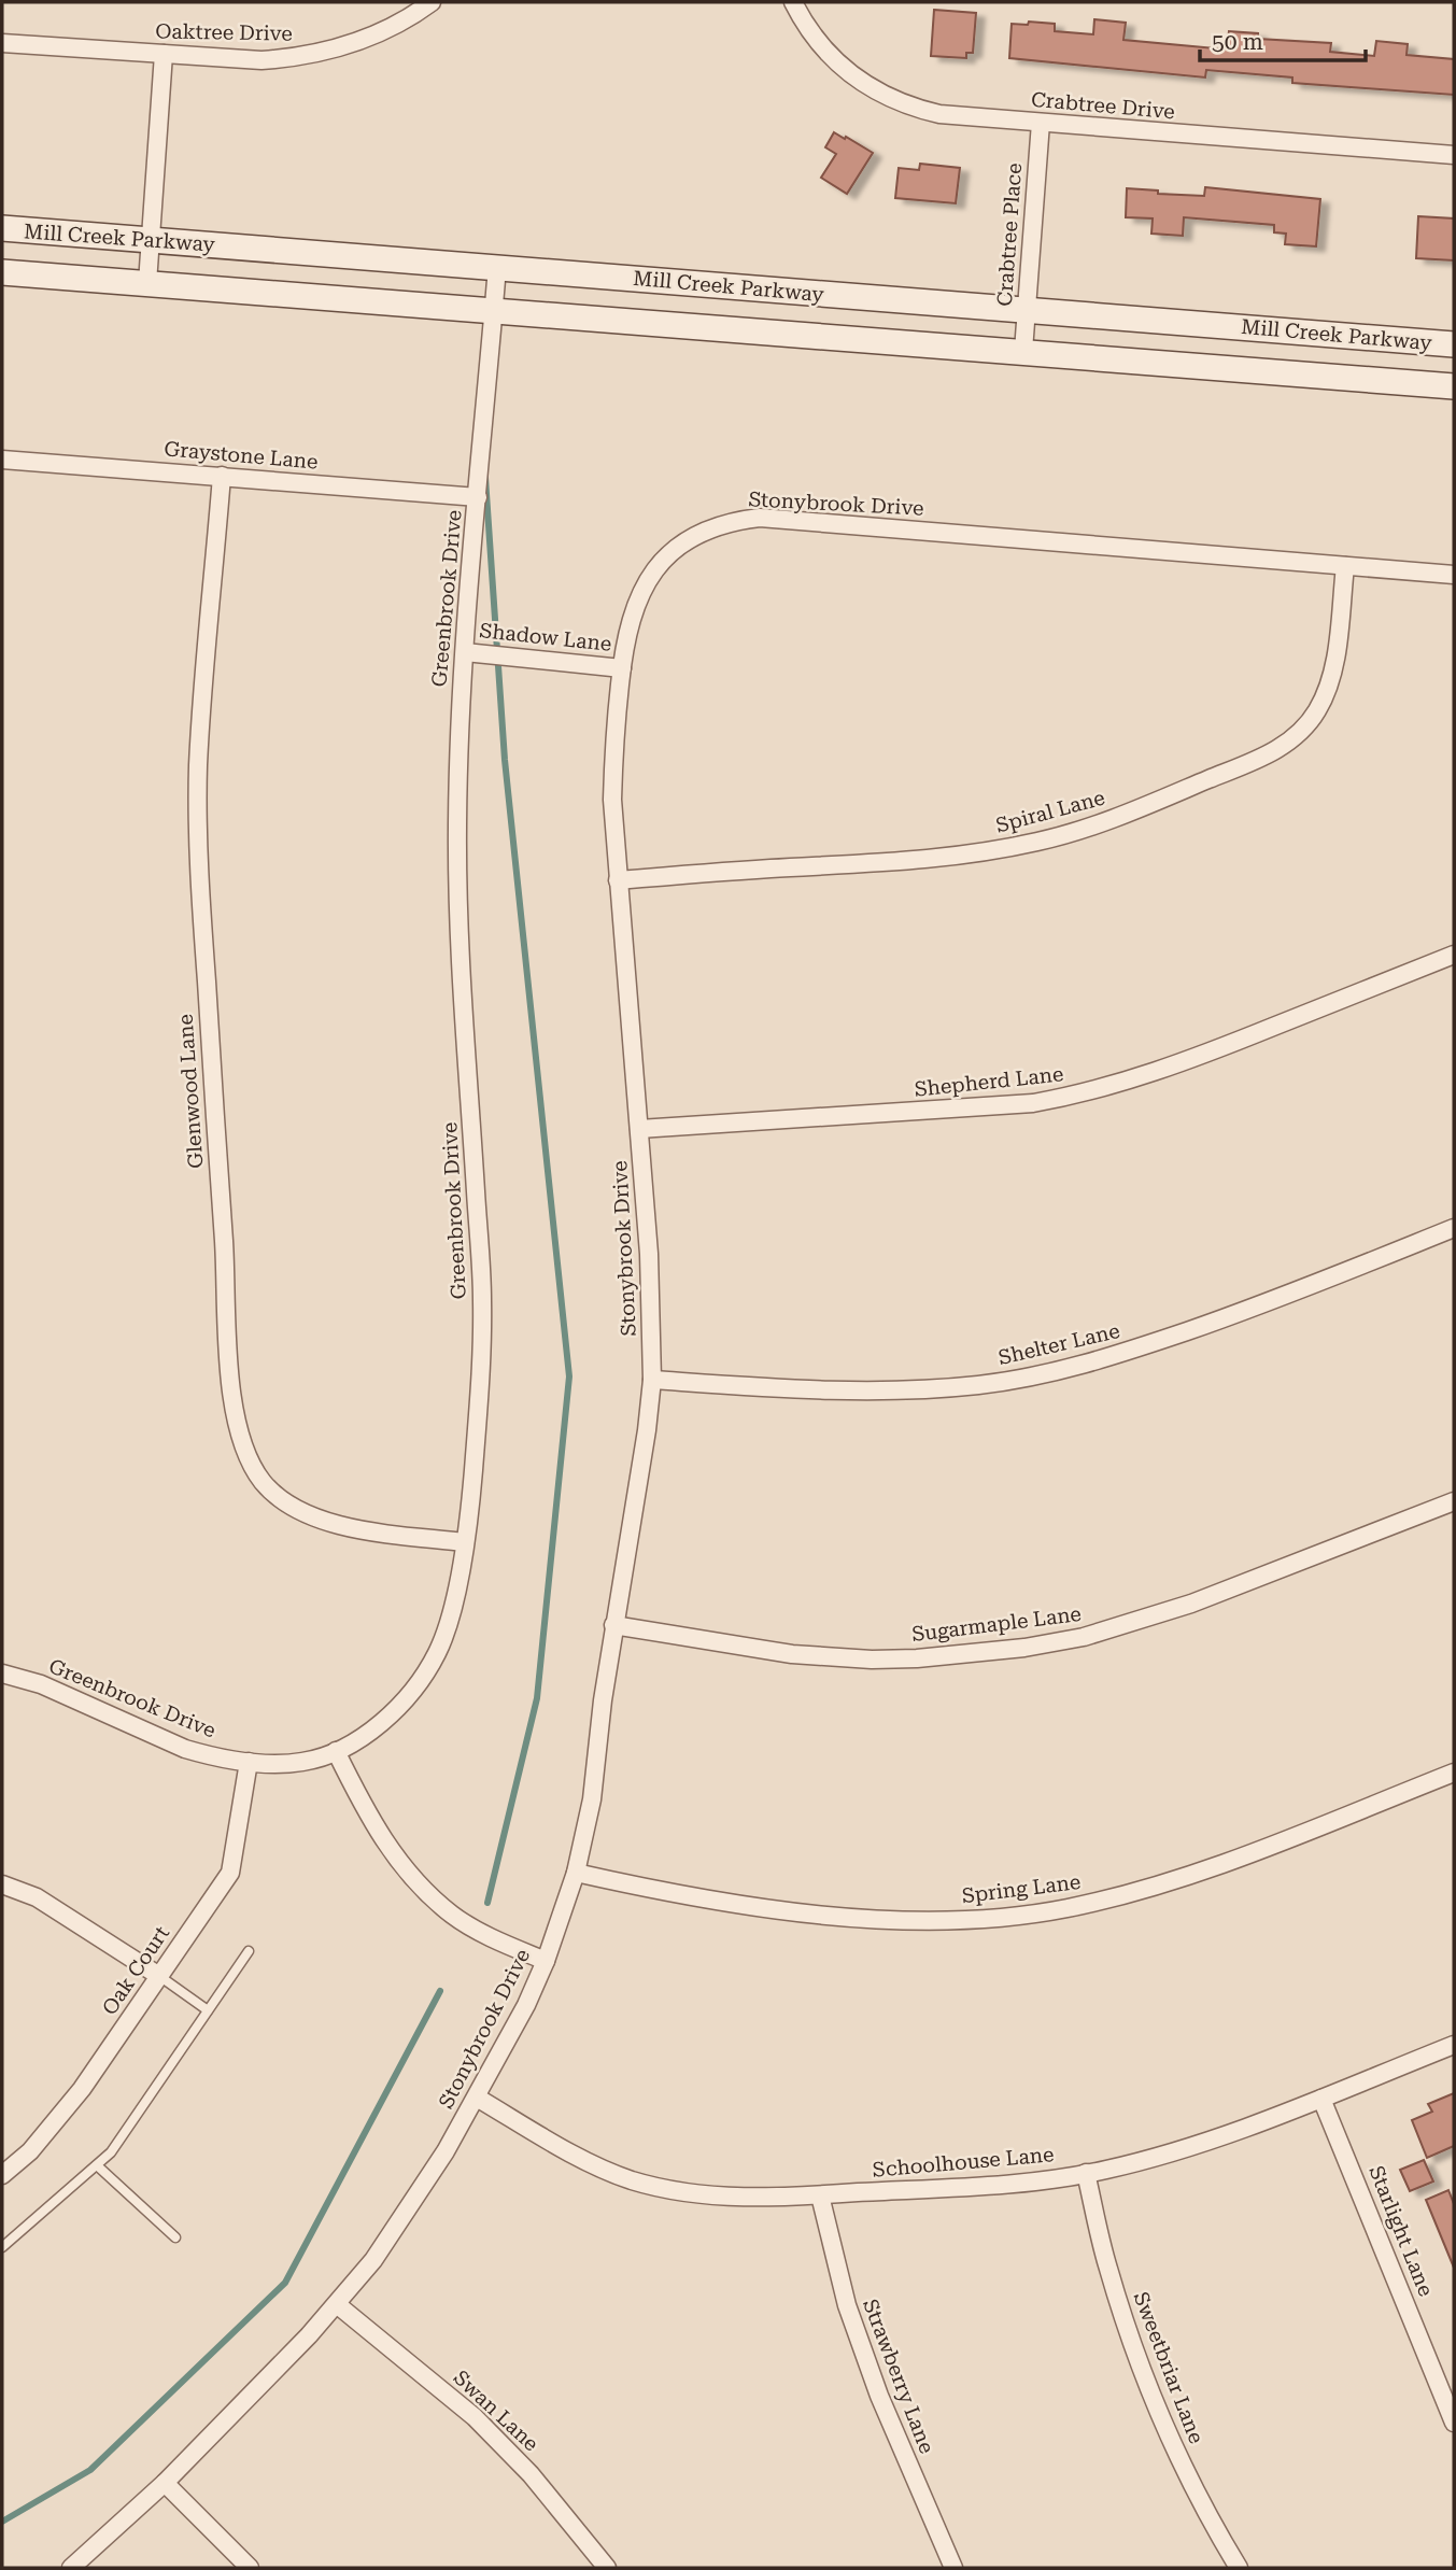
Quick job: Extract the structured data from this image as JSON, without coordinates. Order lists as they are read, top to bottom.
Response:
{
  "streets": {
    "main road": ["Mill Creek Parkway"],
    "street": [
      "Oaktree Drive",
      "Crabtree Drive",
      "Crabtree Place",
      "Graystone Lane",
      "Stonybrook Drive",
      "Greenbrook Drive",
      "Shadow Lane",
      "Spiral Lane",
      "Shepherd Lane",
      "Glenwood Lane",
      "Shelter Lane",
      "Sugarmaple Lane",
      "Spring Lane",
      "Oak Court",
      "Schoolhouse Lane",
      "Starlight Lane",
      "Sweetbriar Lane",
      "Strawberry Lane",
      "Swan Lane"
    ]
  },
  "crossings": [
    ["Crabtree Drive", "Crabtree Place"],
    ["Crabtree Place", "Mill Creek Parkway"],
    ["Mill Creek Parkway", "Greenbrook Drive"],
    ["Graystone Lane", "Greenbrook Drive"],
    ["Graystone Lane", "Glenwood Lane"],
    ["Stonybrook Drive", "Shadow Lane"],
    ["Stonybrook Drive", "Spiral Lane"],
    ["Stonybrook Drive", "Shepherd Lane"],
    ["Stonybrook Drive", "Shelter Lane"],
    ["Stonybrook Drive", "Sugarmaple Lane"],
    ["Stonybrook Drive", "Spring Lane"],
    ["Stonybrook Drive", "Schoolhouse Lane"],
    ["Stonybrook Drive", "Swan Lane"],
    ["Greenbrook Drive", "Shadow Lane"],
    ["Greenbrook Drive", "Glenwood Lane"],
    ["Greenbrook Drive", "Oak Court"],
    ["Schoolhouse Lane", "Starlight Lane"],
    ["Schoolhouse Lane", "Sweetbriar Lane"],
    ["Schoolhouse Lane", "Strawberry Lane"]
  ],
  "scale_bar": "50 m"
}
